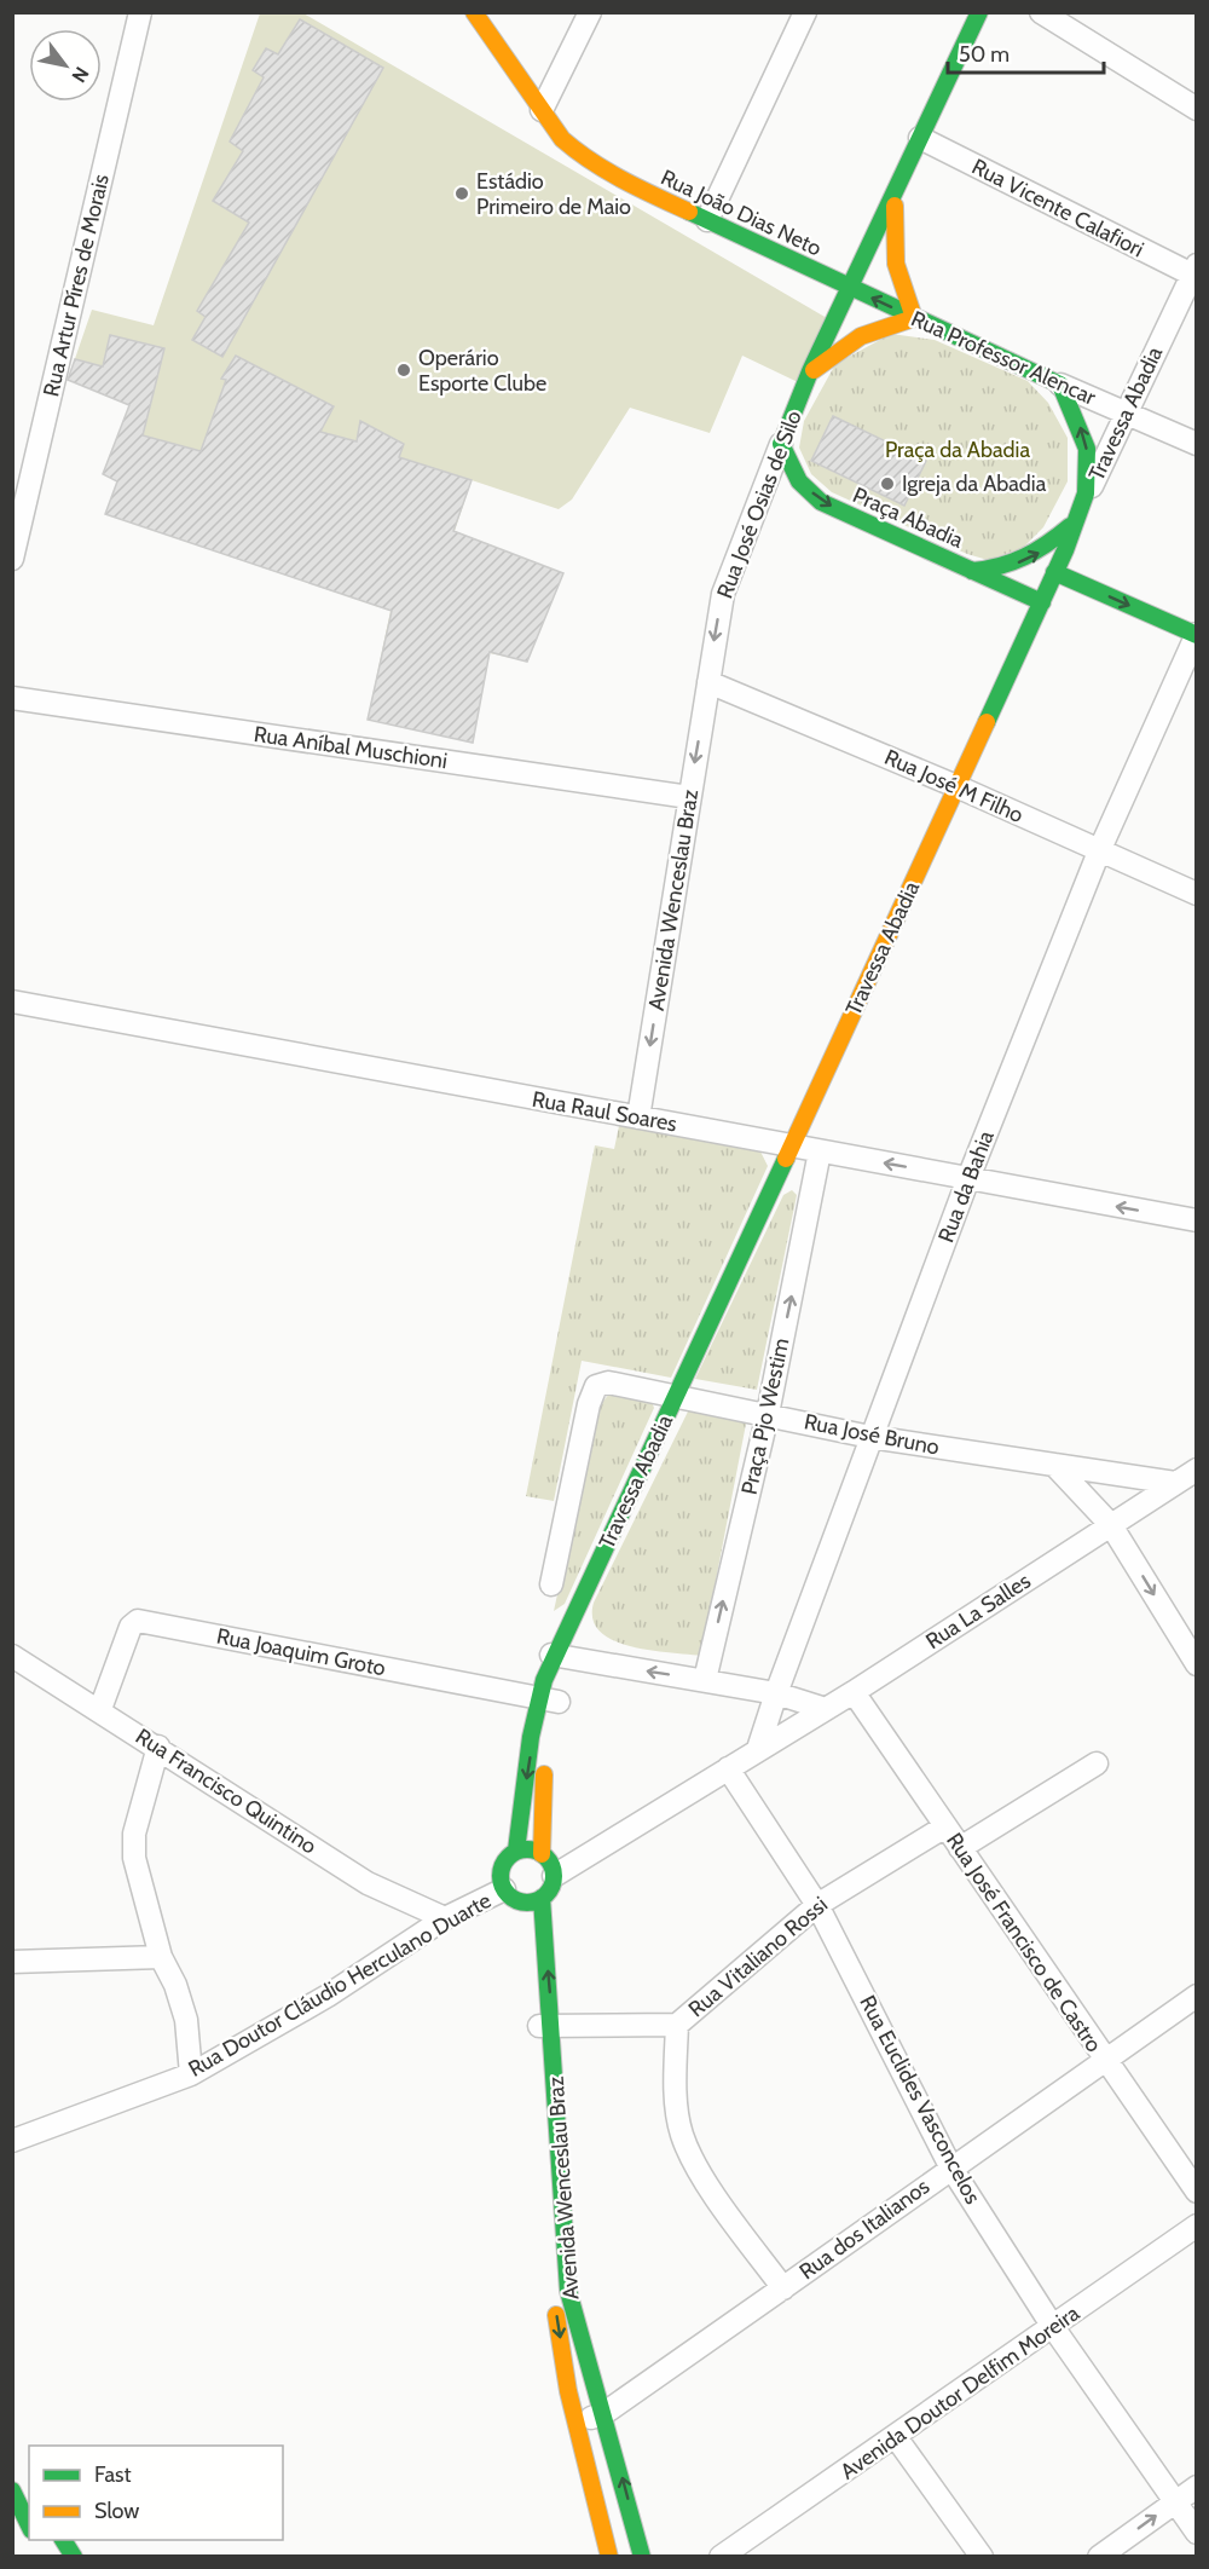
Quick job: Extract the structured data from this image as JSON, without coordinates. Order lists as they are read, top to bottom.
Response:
{
  "streets": {
    "main road": [
      "Rua João Dias Neto",
      "Rua Professor Alencar",
      "Travessa Abadia",
      "Rua José Osias de Silo",
      "Praça Abadia",
      "Avenida Wenceslau Braz"
    ],
    "street": [
      "Rua Vicente Calafiori",
      "Rua Artur Píres de Morais",
      "Rua Aníbal Muschioni",
      "Rua José M Filho",
      "Rua Raul Soares",
      "Rua da Bahia",
      "Praça Pjo Westim",
      "Rua José Bruno",
      "Rua La Salles",
      "Rua Joaquim Groto",
      "Rua Francisco Quintino",
      "Rua José Francisco de Castro",
      "Rua Vitaliano Rossi",
      "Rua Doutor Cláudio Herculano Duarte",
      "Rua Euclides Vasconcelos",
      "Rua dos Italianos",
      "Avenida Doutor Delfim Moreira"
    ]
  },
  "crossings": [
    ["Rua Vicente Calafiori", "Travessa Abadia"],
    ["Rua Vicente Calafiori", "Rua José Osias de Silo"],
    ["Rua João Dias Neto", "Rua Professor Alencar"],
    ["Rua João Dias Neto", "Rua José Osias de Silo"],
    ["Rua Professor Alencar", "Travessa Abadia"],
    ["Rua Professor Alencar", "Rua José Osias de Silo"],
    ["Travessa Abadia", "Praça Abadia"],
    ["Travessa Abadia", "Rua José M Filho"],
    ["Travessa Abadia", "Rua Raul Soares"],
    ["Travessa Abadia", "Rua José Bruno"],
    ["Travessa Abadia", "Rua Joaquim Groto"],
    ["Rua José Osias de Silo", "Praça Abadia"],
    ["Rua José Osias de Silo", "Rua José M Filho"],
    ["Rua José Osias de Silo", "Avenida Wenceslau Braz"],
    ["Rua Aníbal Muschioni", "Avenida Wenceslau Braz"],
    ["Rua José M Filho", "Avenida Wenceslau Braz"],
    ["Rua José M Filho", "Rua da Bahia"],
    ["Avenida Wenceslau Braz", "Rua Raul Soares"],
    ["Avenida Wenceslau Braz", "Rua Vitaliano Rossi"],
    ["Avenida Wenceslau Braz", "Rua Doutor Cláudio Herculano Duarte"],
    ["Avenida Wenceslau Braz", "Rua dos Italianos"],
    ["Rua Raul Soares", "Rua da Bahia"],
    ["Rua Raul Soares", "Praça Pjo Westim"],
    ["Rua da Bahia", "Rua José Bruno"],
    ["Rua da Bahia", "Rua La Salles"],
    ["Praça Pjo Westim", "Rua José Bruno"],
    ["Rua José Bruno", "Rua La Salles"],
    ["Rua La Salles", "Rua José Francisco de Castro"],
    ["Rua Joaquim Groto", "Rua Francisco Quintino"],
    ["Rua Francisco Quintino", "Rua Doutor Cláudio Herculano Duarte"],
    ["Rua José Francisco de Castro", "Rua Vitaliano Rossi"],
    ["Rua José Francisco de Castro", "Rua dos Italianos"],
    ["Rua Vitaliano Rossi", "Rua Euclides Vasconcelos"],
    ["Rua Euclides Vasconcelos", "Rua dos Italianos"],
    ["Rua Euclides Vasconcelos", "Avenida Doutor Delfim Moreira"]
  ],
  "one_way": ["Praça Abadia", "Praça Pjo Westim"],
  "parks": ["Praça da Abadia"],
  "places": ["Estádio Primeiro de Maio", "Operário Esporte Clube", "Igreja da Abadia"],
  "legend": ["Fast", "Slow"],
  "scale_bar": "50 m",
  "north": "bottom right"
}
